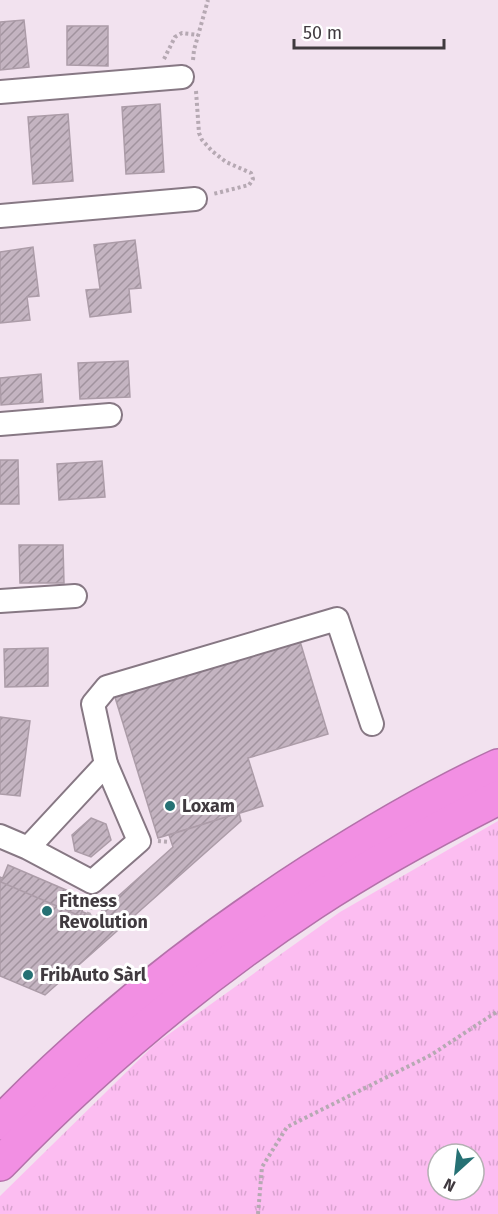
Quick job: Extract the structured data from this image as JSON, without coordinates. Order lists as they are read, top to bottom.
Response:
{
  "places": ["Loxam", "Fitness Revolution", "FribAuto Sàrl"],
  "scale_bar": "50 m",
  "north": "bottom left"
}
